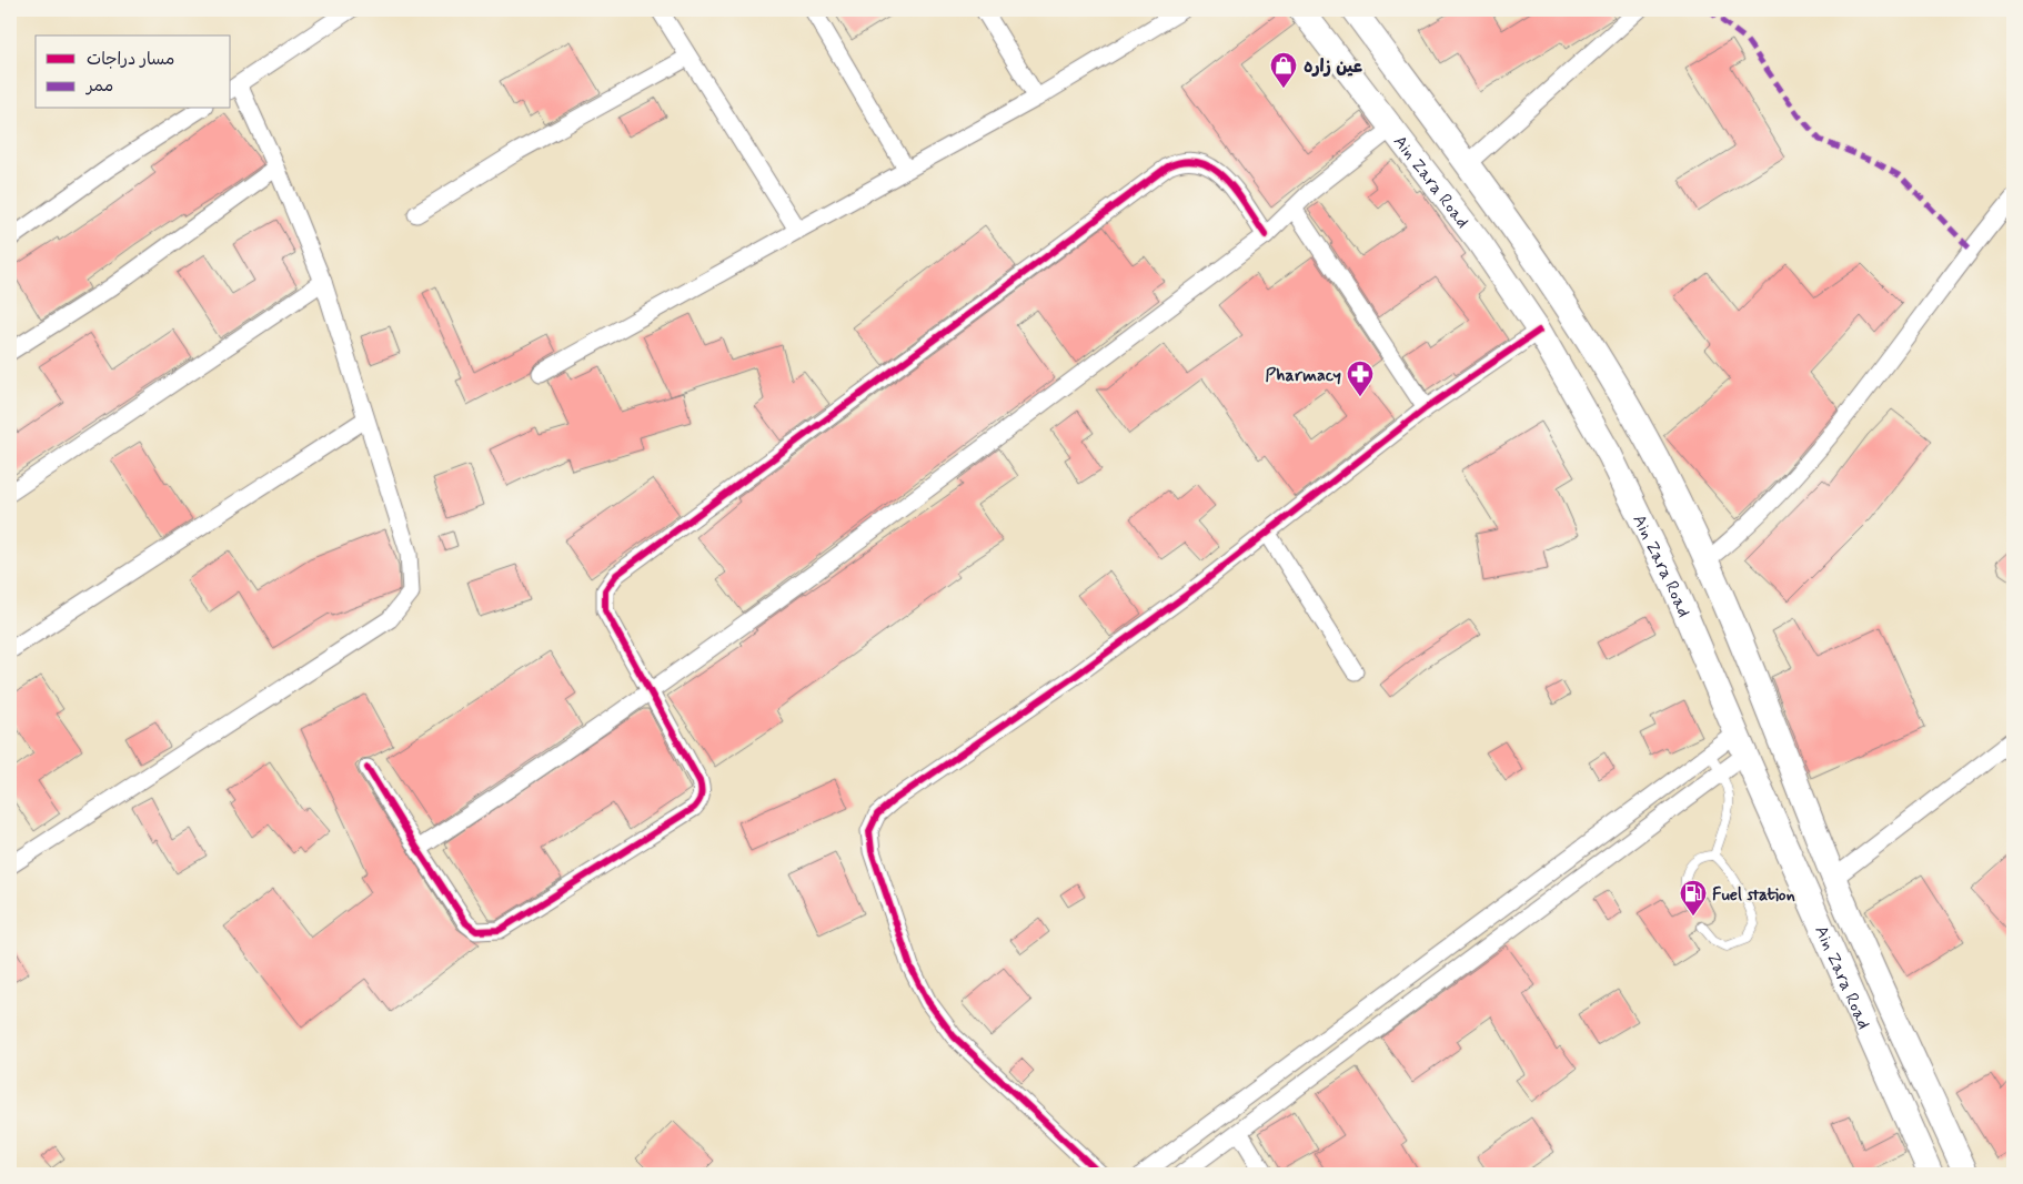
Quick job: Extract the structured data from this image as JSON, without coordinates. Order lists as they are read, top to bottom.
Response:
{
  "streets": {
    "main road": ["Ain Zara Road"]
  },
  "places": {
    "shop": ["عين زاره"],
    "pharmacy": ["Pharmacy"],
    "fuel station": ["Fuel station"]
  },
  "legend": ["مسار دراجات", "ممر"]
}
